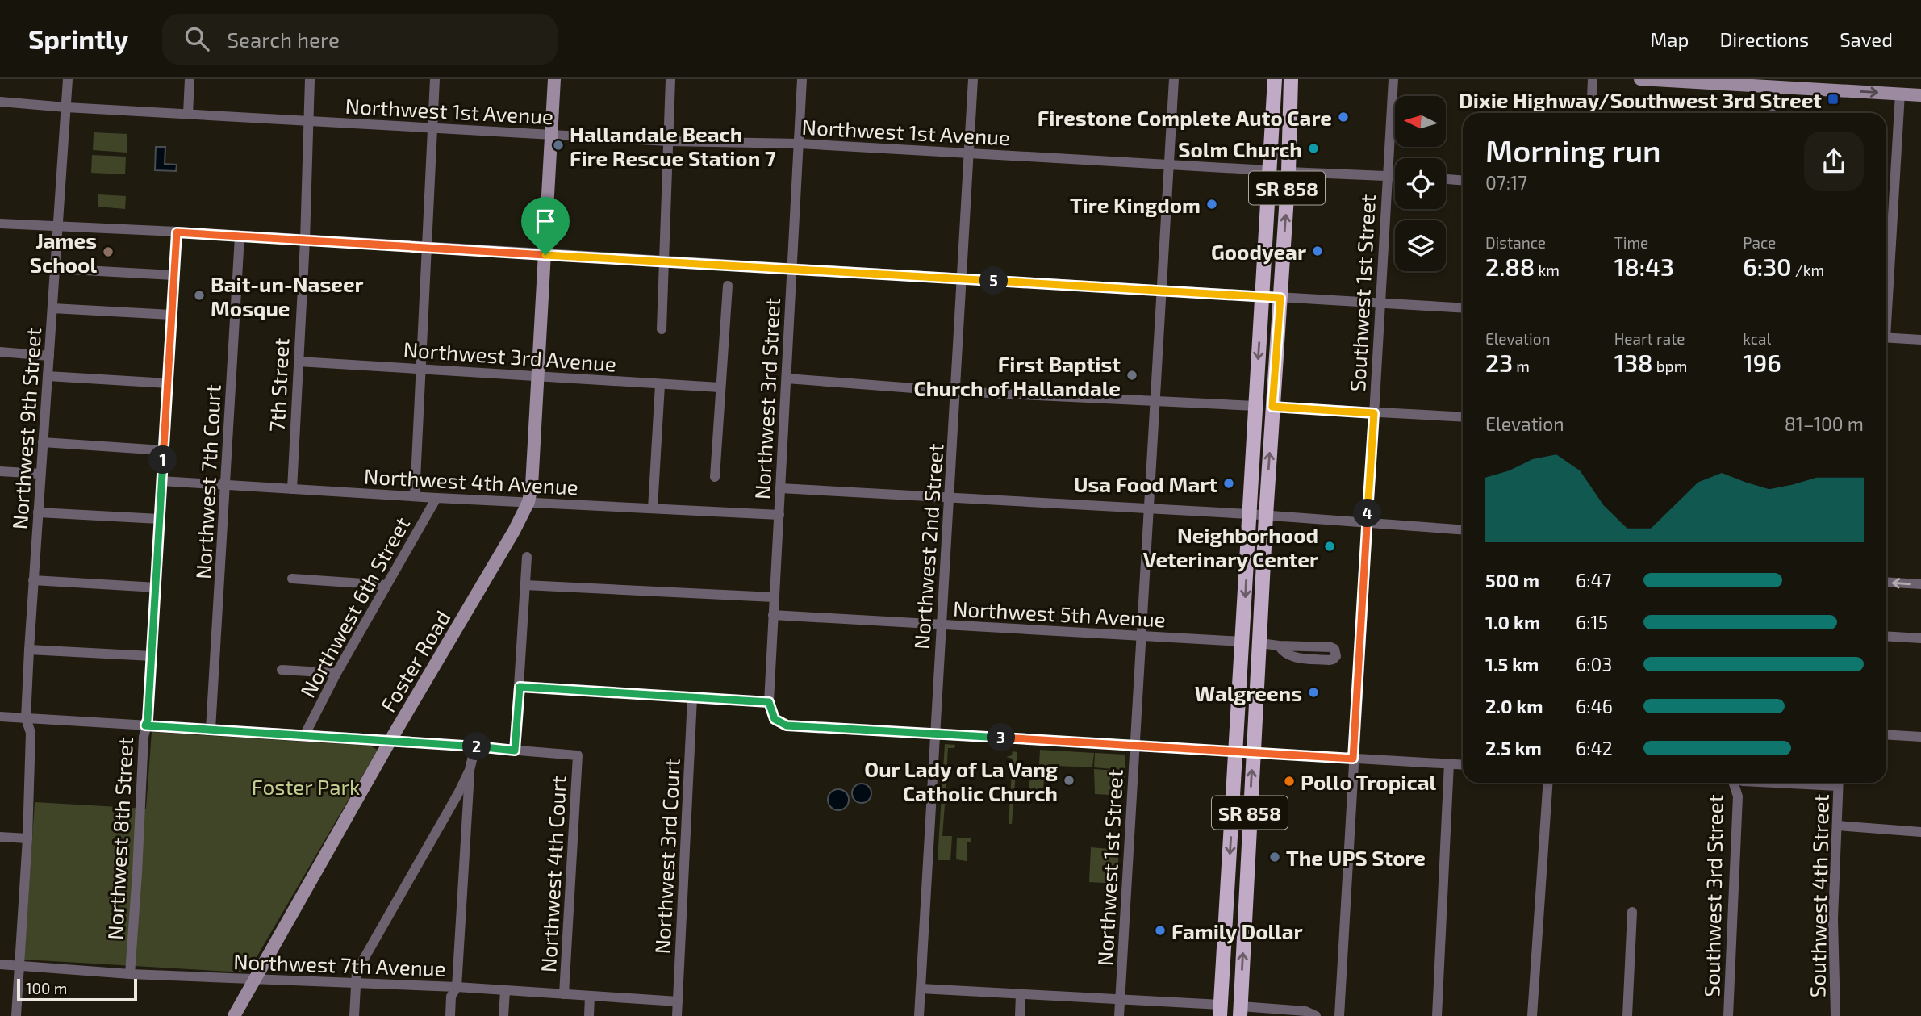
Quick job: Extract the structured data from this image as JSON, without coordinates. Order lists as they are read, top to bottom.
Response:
{
  "streets": {
    "main road": ["SR 858"],
    "street": [
      "Northwest 1st Avenue",
      "Southwest 1st Street",
      "Northwest 3rd Avenue",
      "7th Street",
      "Northwest 3rd Street",
      "Northwest 9th Street",
      "Northwest 4th Avenue",
      "Northwest 7th Court",
      "Northwest 2nd Street",
      "Northwest 6th Street",
      "Northwest 5th Avenue",
      "Foster Road",
      "Northwest 8th Street",
      "Northwest 3rd Court",
      "Northwest 1st Street",
      "Northwest 4th Court",
      "Southwest 3rd Street",
      "Southwest 4th Street",
      "Northwest 7th Avenue"
    ]
  },
  "crossings": [
    ["Northwest 1st Avenue", "SR 858"],
    ["Northwest 1st Avenue", "7th Street"],
    ["Northwest 1st Avenue", "Northwest 3rd Street"],
    ["Northwest 1st Avenue", "Northwest 9th Street"],
    ["Northwest 1st Avenue", "Northwest 2nd Street"],
    ["Northwest 1st Avenue", "Northwest 6th Street"],
    ["Northwest 1st Avenue", "Northwest 1st Street"],
    ["SR 858", "Northwest 5th Avenue"],
    ["Northwest 3rd Avenue", "7th Street"],
    ["Northwest 3rd Avenue", "Northwest 6th Street"],
    ["7th Street", "Northwest 4th Avenue"],
    ["Northwest 3rd Street", "Northwest 4th Avenue"],
    ["Northwest 3rd Street", "Northwest 2nd Street"],
    ["Northwest 3rd Street", "Northwest 5th Avenue"],
    ["Northwest 9th Street", "Northwest 7th Avenue"],
    ["Northwest 4th Avenue", "Northwest 7th Court"],
    ["Northwest 4th Avenue", "Northwest 6th Street"],
    ["Northwest 4th Avenue", "Foster Road"],
    ["Northwest 4th Avenue", "Northwest 8th Street"],
    ["Northwest 2nd Street", "Northwest 5th Avenue"],
    ["Northwest 5th Avenue", "Northwest 1st Street"],
    ["Foster Road", "Northwest 7th Avenue"],
    ["Northwest 8th Street", "Northwest 7th Avenue"],
    ["Northwest 3rd Court", "Northwest 7th Avenue"],
    ["Northwest 4th Court", "Northwest 7th Avenue"]
  ],
  "parks": ["Foster Park"],
  "places": {
    "transit": ["Dixie Highway/Southwest 3rd Street"],
    "other": [
      "Firestone Complete Auto Care",
      "Hallandale Beach Fire Rescue Station 7",
      "Solm Church",
      "Tire Kingdom",
      "Goodyear",
      "James School",
      "Bait-un-Naseer Mosque",
      "First Baptist Church of Hallandale",
      "Usa Food Mart",
      "Neighborhood Veterinary Center",
      "Walgreens",
      "Our Lady of La Vang Catholic Church",
      "Pollo Tropical",
      "The UPS Store",
      "Family Dollar"
    ]
  },
  "scale_bar": "100 m",
  "north": "left",
  "page": {
    "header": "Sprintly",
    "search": "Search here",
    "nav": ["Map", "Directions", "Saved"],
    "heading": ["Morning run", "07:17"],
    "stats": [
      ["Distance", "2.88 km"],
      ["Time", "18:43"],
      ["Pace", "6:30 /km"],
      ["Elevation", "23 m"],
      ["Heart rate", "138 bpm"],
      ["kcal", "196"]
    ],
    "pins": [
      "5",
      "1",
      "4",
      "3",
      "2"
    ],
    "chart": ["Elevation", "81–100 m"],
    "list": [
      {
        "name": "500 m",
        "note": "6:47"
      },
      {
        "name": "1.0 km",
        "note": "6:15"
      },
      {
        "name": "1.5 km",
        "note": "6:03"
      },
      {
        "name": "2.0 km",
        "note": "6:46"
      },
      {
        "name": "2.5 km",
        "note": "6:42"
      }
    ],
    "scale": "100 m"
  }
}
